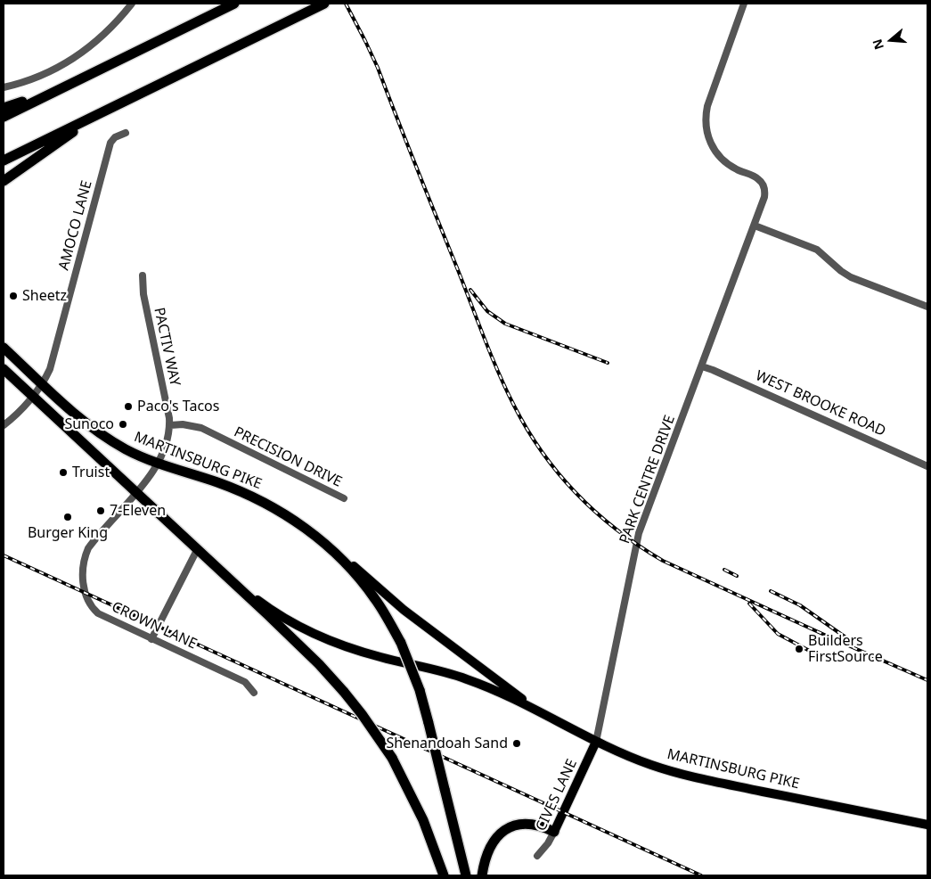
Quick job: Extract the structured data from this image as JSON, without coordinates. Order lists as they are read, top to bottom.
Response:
{
  "streets": {
    "highway": ["MARTINSBURG PIKE"],
    "main road": ["CIVES LANE"],
    "street": [
      "AMOCO LANE",
      "PACTIV WAY",
      "WEST BROOKE ROAD",
      "PRECISION DRIVE",
      "PARK CENTRE DRIVE",
      "CROWN LANE"
    ]
  },
  "crossings": [
    ["AMOCO LANE", "MARTINSBURG PIKE"],
    ["PACTIV WAY", "PRECISION DRIVE"],
    ["PACTIV WAY", "MARTINSBURG PIKE"],
    ["PACTIV WAY", "CROWN LANE"],
    ["WEST BROOKE ROAD", "PARK CENTRE DRIVE"],
    ["MARTINSBURG PIKE", "PARK CENTRE DRIVE"],
    ["MARTINSBURG PIKE", "CIVES LANE"],
    ["PARK CENTRE DRIVE", "CIVES LANE"]
  ],
  "places": [
    "Sheetz",
    "Paco's Tacos",
    "Sunoco",
    "Truist",
    "7-Eleven",
    "Burger King",
    "Builders FirstSource",
    "Shenandoah Sand"
  ],
  "north": "left"
}
